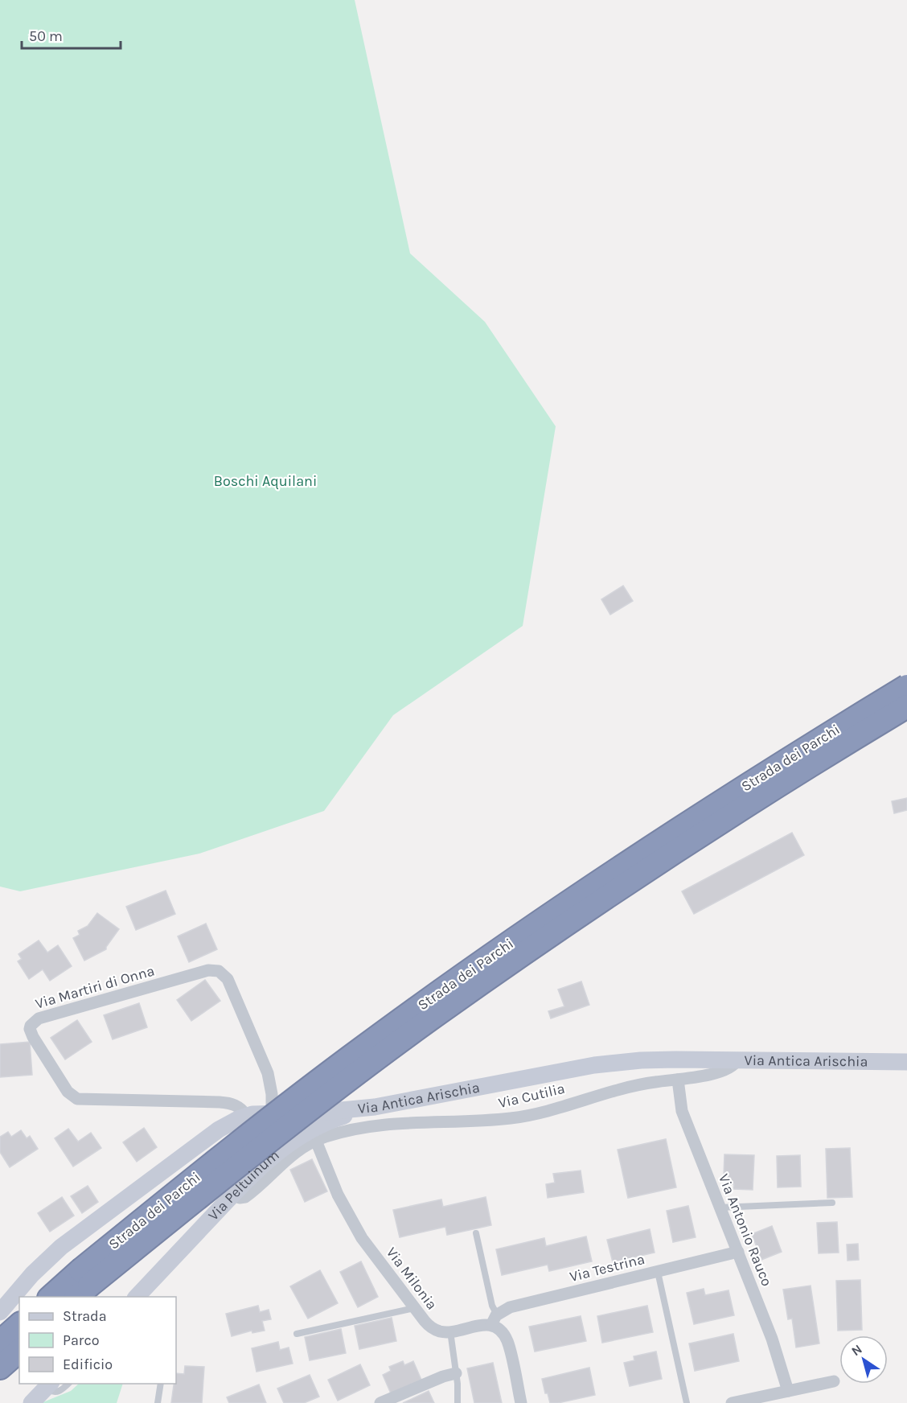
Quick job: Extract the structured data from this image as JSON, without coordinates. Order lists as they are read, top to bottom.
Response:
{
  "streets": {
    "highway": ["Strada dei Parchi"],
    "main road": ["Via Antica Arischia", "Via Peltuinum"],
    "street": [
      "Via Martiri di Onna",
      "Via Cutilia",
      "Via Antonio Rauco",
      "Via Testrina",
      "Via Milonia"
    ]
  },
  "crossings": [
    ["Via Martiri di Onna", "Via Antica Arischia"],
    ["Via Martiri di Onna", "Via Peltuinum"],
    ["Via Antica Arischia", "Via Cutilia"],
    ["Via Antica Arischia", "Via Peltuinum"],
    ["Via Cutilia", "Via Peltuinum"],
    ["Via Cutilia", "Via Antonio Rauco"],
    ["Via Cutilia", "Via Milonia"],
    ["Via Antonio Rauco", "Via Testrina"],
    ["Via Testrina", "Via Milonia"]
  ],
  "parks": ["Boschi Aquilani"],
  "legend": ["Strada", "Parco", "Edificio"],
  "scale_bar": "50 m",
  "north": "top left"
}
